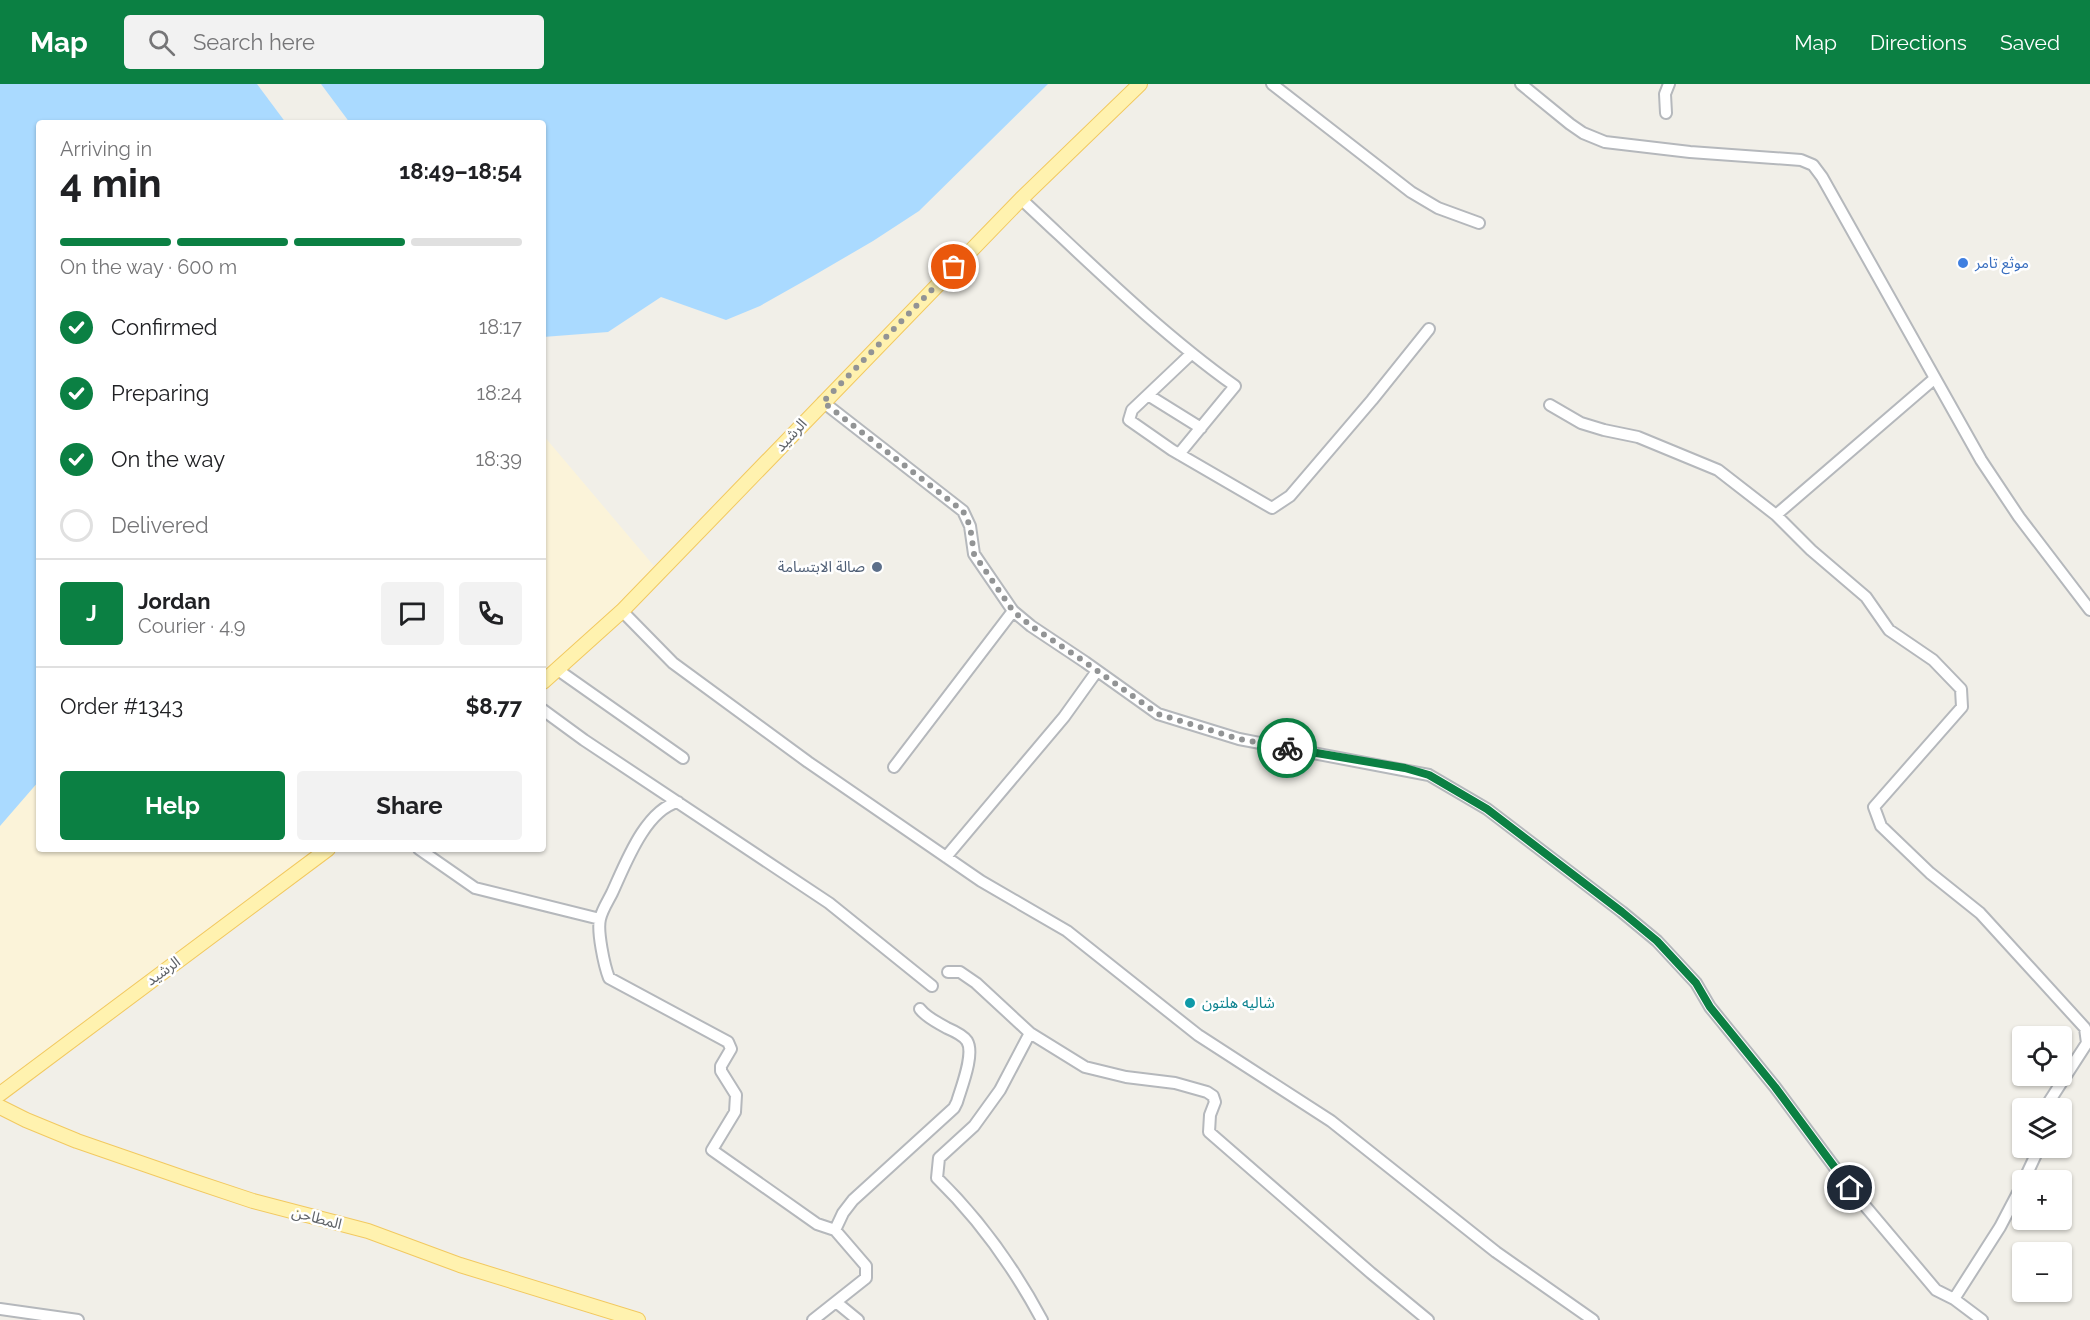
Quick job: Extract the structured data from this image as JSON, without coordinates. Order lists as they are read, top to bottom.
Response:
{
  "streets": {
    "main road": ["الرشيد", "المطاحن"]
  },
  "places": ["موثع تامر", "صالة الابتسامة", "شاليه هلتون"],
  "page": {
    "header": "Map",
    "search": "Search here",
    "nav": ["Map", "Directions", "Saved"],
    "heading": ["4 min", "Arriving in", "18:49–18:54"],
    "panel": [
      "Jordan",
      "Courier · 4.9",
      "Order #1343",
      "$8.77"
    ],
    "bar": "On the way · 600 m",
    "list": [
      ["Confirmed", "18:17"],
      ["Preparing", "18:24"],
      ["On the way", "18:39"],
      "Delivered"
    ],
    "round": "J",
    "buttons": ["Help", "Share"],
    "map_buttons": ["+", "−"]
  }
}
